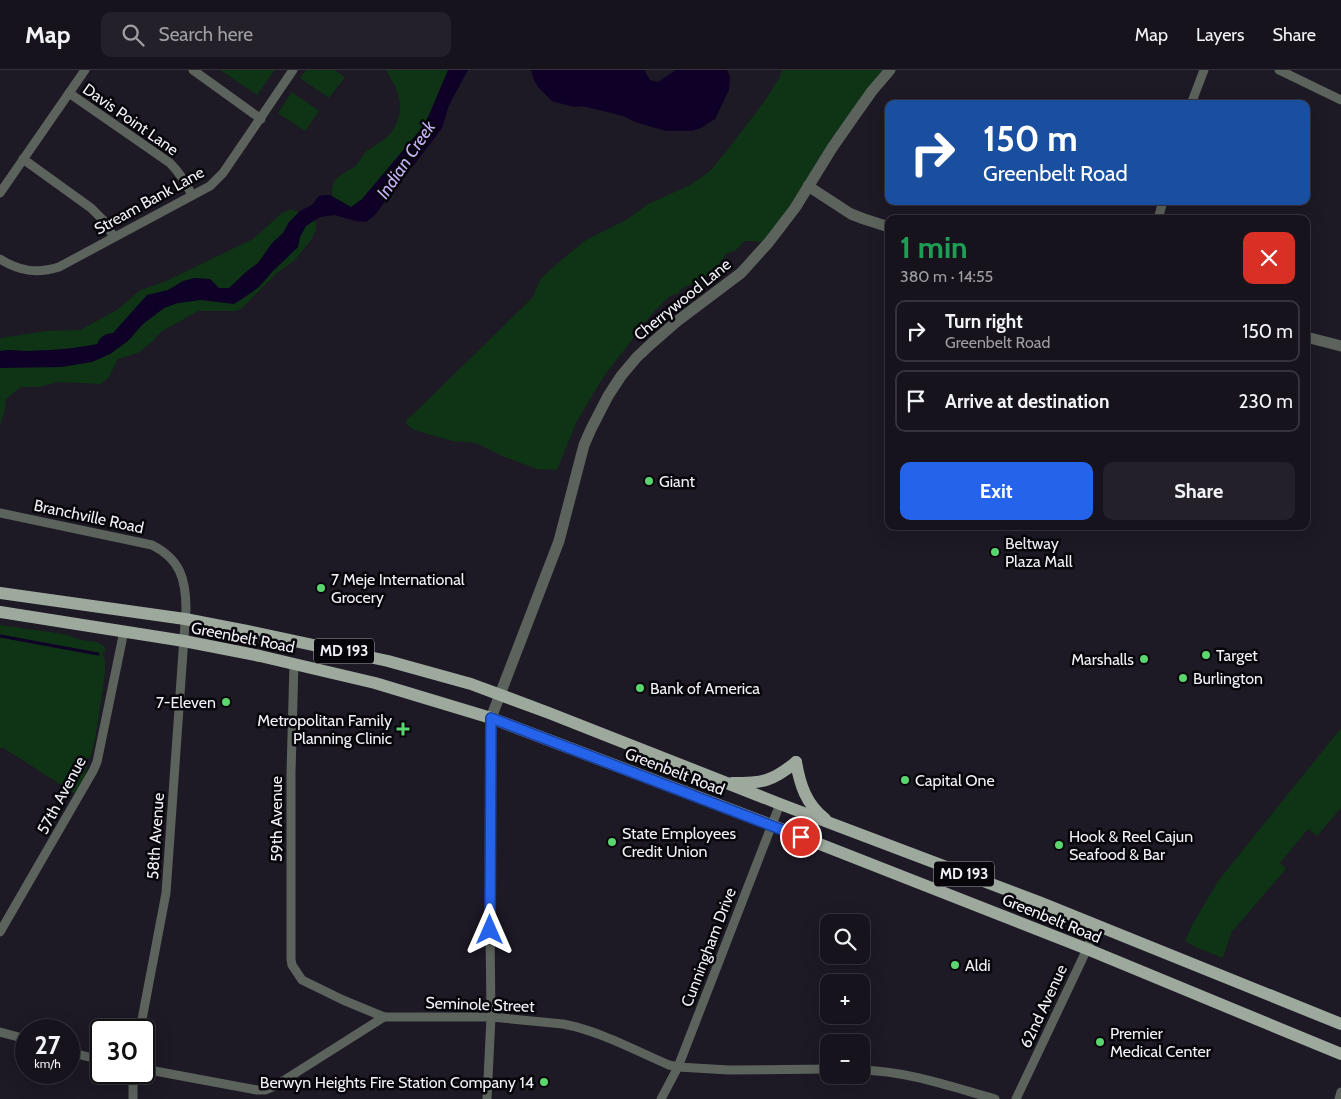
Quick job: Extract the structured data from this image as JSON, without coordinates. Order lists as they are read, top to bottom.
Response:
{
  "streets": {
    "main road": ["Greenbelt Road", "MD 193"],
    "street": [
      "Davis Point Lane",
      "Stream Bank Lane",
      "Cherrywood Lane",
      "Branchville Road",
      "57th Avenue",
      "59th Avenue",
      "58th Avenue",
      "Cunningham Drive",
      "Seminole Street",
      "62nd Avenue"
    ]
  },
  "crossings": [
    ["Davis Point Lane", "Stream Bank Lane"],
    ["Cherrywood Lane", "Greenbelt Road"],
    ["Branchville Road", "Greenbelt Road"],
    ["Branchville Road", "58th Avenue"],
    ["Greenbelt Road", "57th Avenue"],
    ["Greenbelt Road", "59th Avenue"],
    ["Greenbelt Road", "58th Avenue"],
    ["Greenbelt Road", "Cunningham Drive"],
    ["Greenbelt Road", "62nd Avenue"],
    ["59th Avenue", "Seminole Street"],
    ["Cunningham Drive", "Seminole Street"]
  ],
  "water": ["Indian Creek"],
  "places": {
    "other": [
      "Giant",
      "Beltway Plaza Mall",
      "7 Meje International Grocery",
      "Target",
      "Marshalls",
      "Burlington",
      "Bank of America",
      "7-Eleven",
      "Capital One",
      "State Employees Credit Union",
      "Hook & Reel Cajun Seafood & Bar",
      "Aldi",
      "Premier Medical Center",
      "Berwyn Heights Fire Station Company 14"
    ],
    "health": ["Metropolitan Family Planning Clinic"]
  },
  "page": {
    "header": "Map",
    "search": "Search here",
    "nav": ["Map", "Layers", "Share"],
    "turn": ["150 m", "Greenbelt Road"],
    "heading": ["1 min", "380 m · 14:55"],
    "list": [
      {
        "name": "Turn right",
        "note": "Greenbelt Road",
        "value": "150 m"
      },
      {
        "name": "Arrive at destination",
        "value": "230 m"
      }
    ],
    "buttons": ["Exit", "Share"],
    "map_buttons": ["+", "−"],
    "speed": "27 km/h",
    "limit": "30"
  }
}
